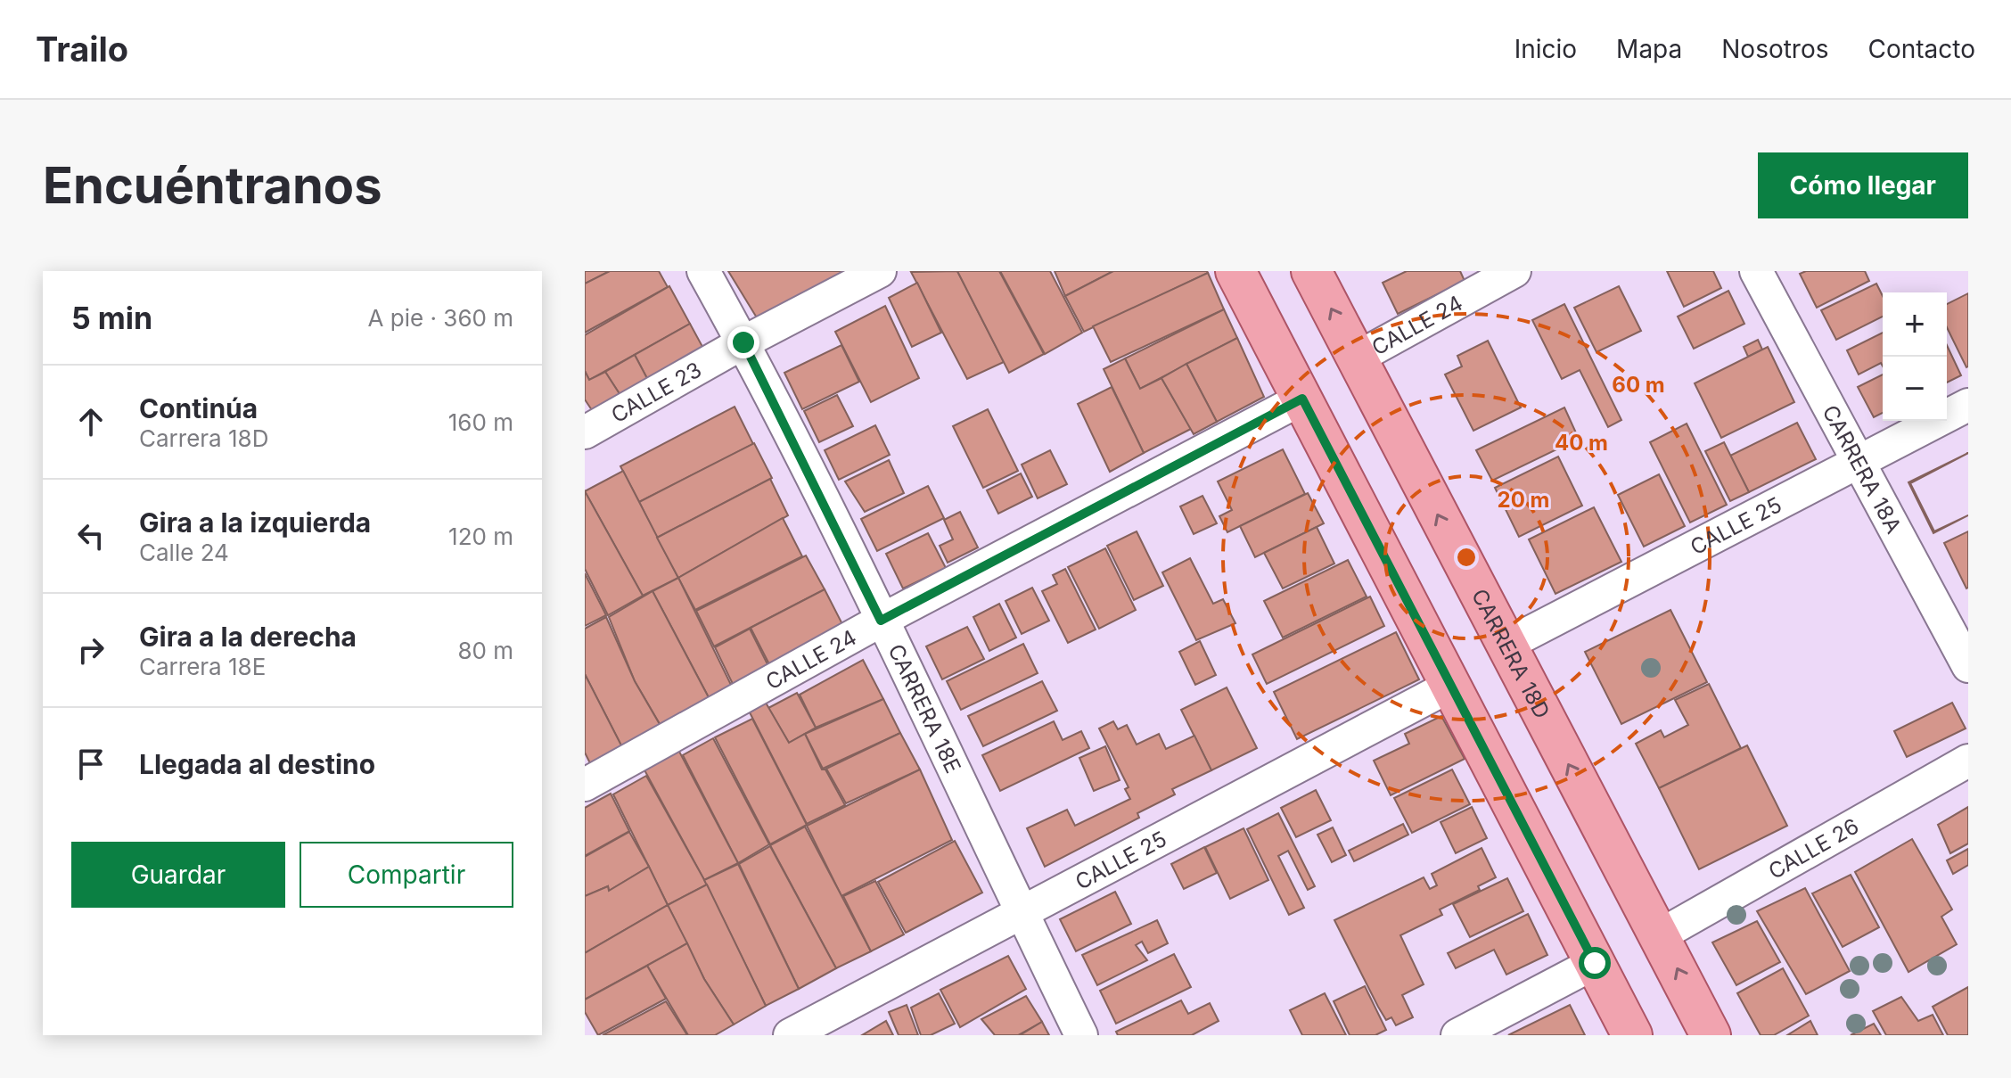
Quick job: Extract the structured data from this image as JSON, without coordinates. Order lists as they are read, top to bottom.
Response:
{
  "streets": {
    "main road": ["CARRERA 18D"],
    "street": [
      "CALLE 24",
      "CALLE 23",
      "CARRERA 18A",
      "CALLE 25",
      "CARRERA 18E",
      "CALLE 26"
    ]
  },
  "crossings": [
    ["CALLE 24", "CARRERA 18D"],
    ["CALLE 24", "CARRERA 18E"],
    ["CALLE 23", "CARRERA 18E"],
    ["CARRERA 18A", "CALLE 25"],
    ["CALLE 25", "CARRERA 18D"],
    ["CALLE 25", "CARRERA 18E"],
    ["CARRERA 18D", "CALLE 26"]
  ],
  "page": {
    "header": "Trailo",
    "nav": [
      "Inicio",
      "Mapa",
      "Nosotros",
      "Contacto"
    ],
    "buttons": [
      "Cómo llegar",
      ["Guardar", "Compartir"]
    ],
    "title": "Encuéntranos",
    "heading": ["5 min", "A pie · 360 m"],
    "map_buttons": ["+", "−"],
    "list": [
      ["Continúa", "Carrera 18D", "160 m"],
      ["Gira a la izquierda", "Calle 24", "120 m"],
      ["Gira a la derecha", "Carrera 18E", "80 m"],
      "Llegada al destino"
    ]
  },
  "rings": ["60 m", "40 m", "20 m"]
}
